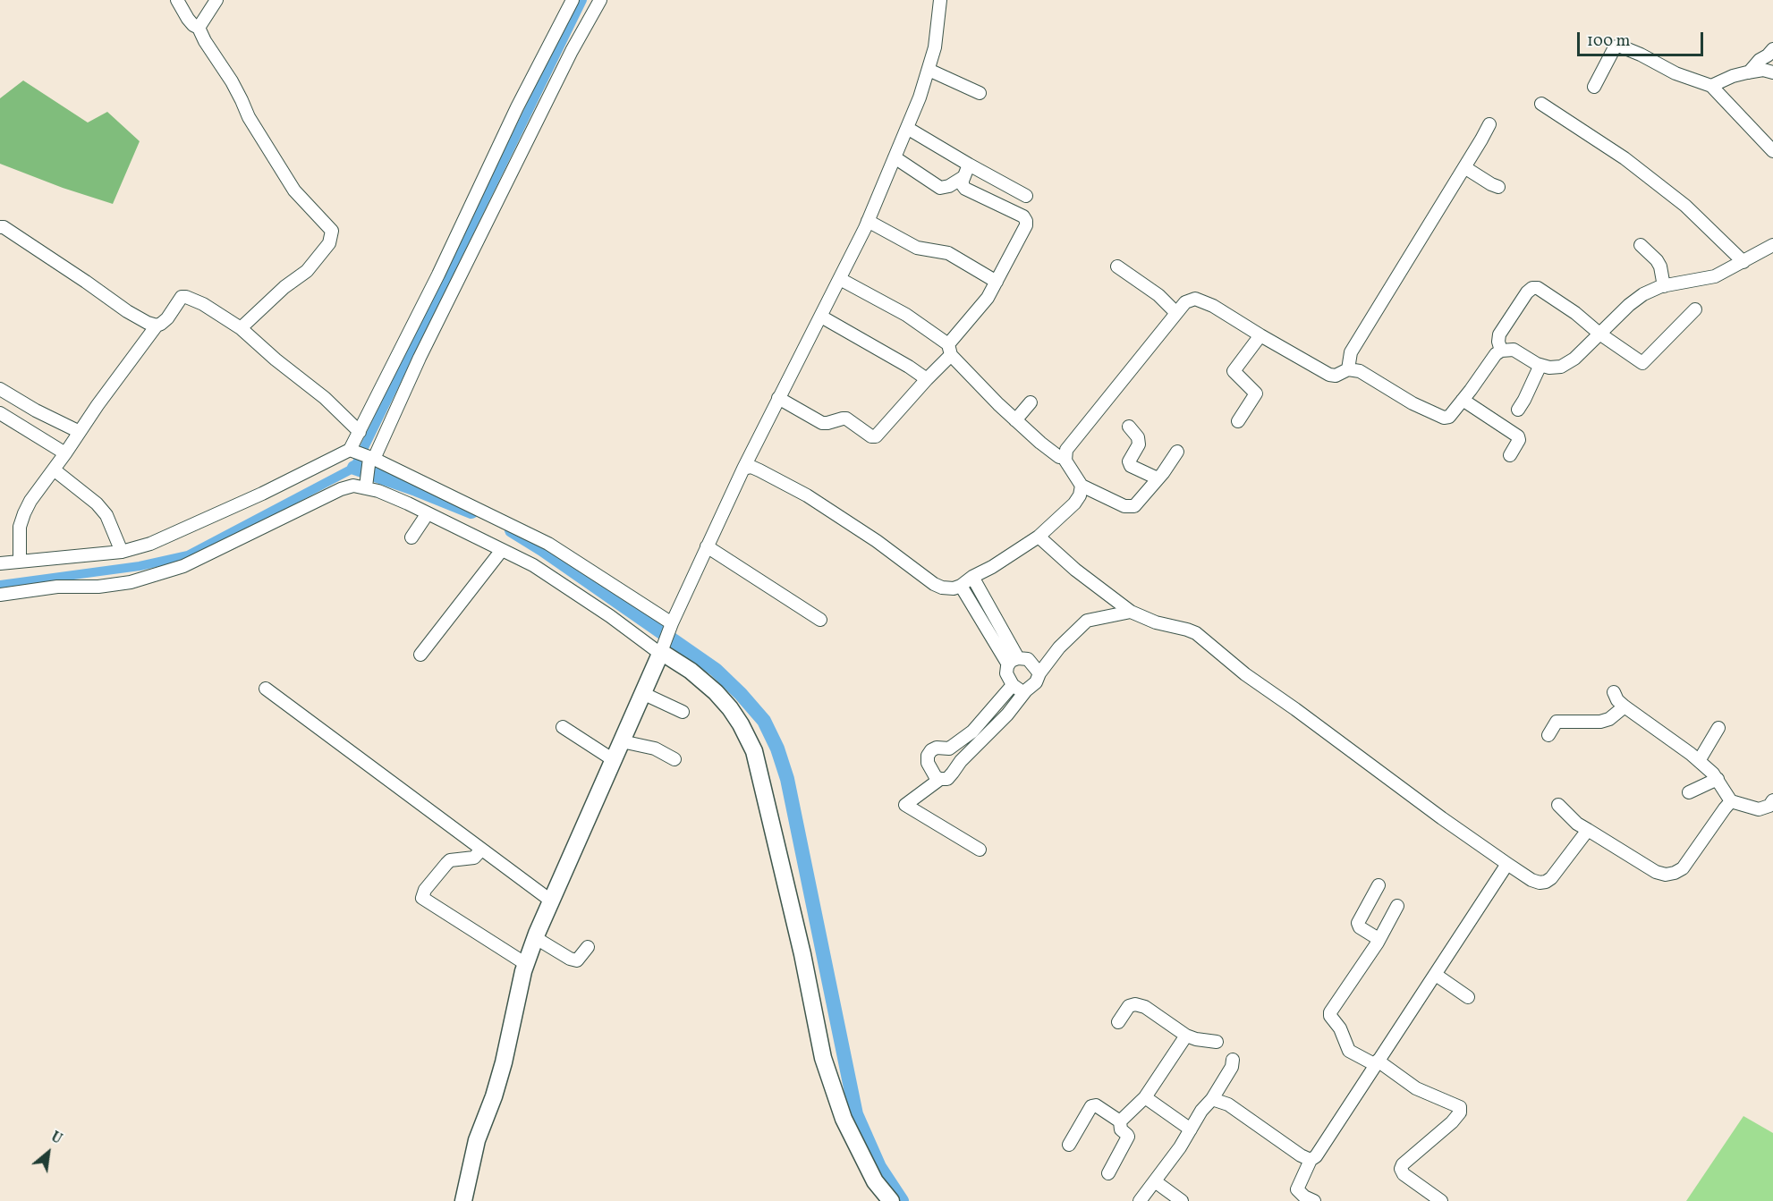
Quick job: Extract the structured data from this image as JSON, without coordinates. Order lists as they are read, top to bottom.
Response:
{
  "scale_bar": "100 m",
  "north": "top right"
}
